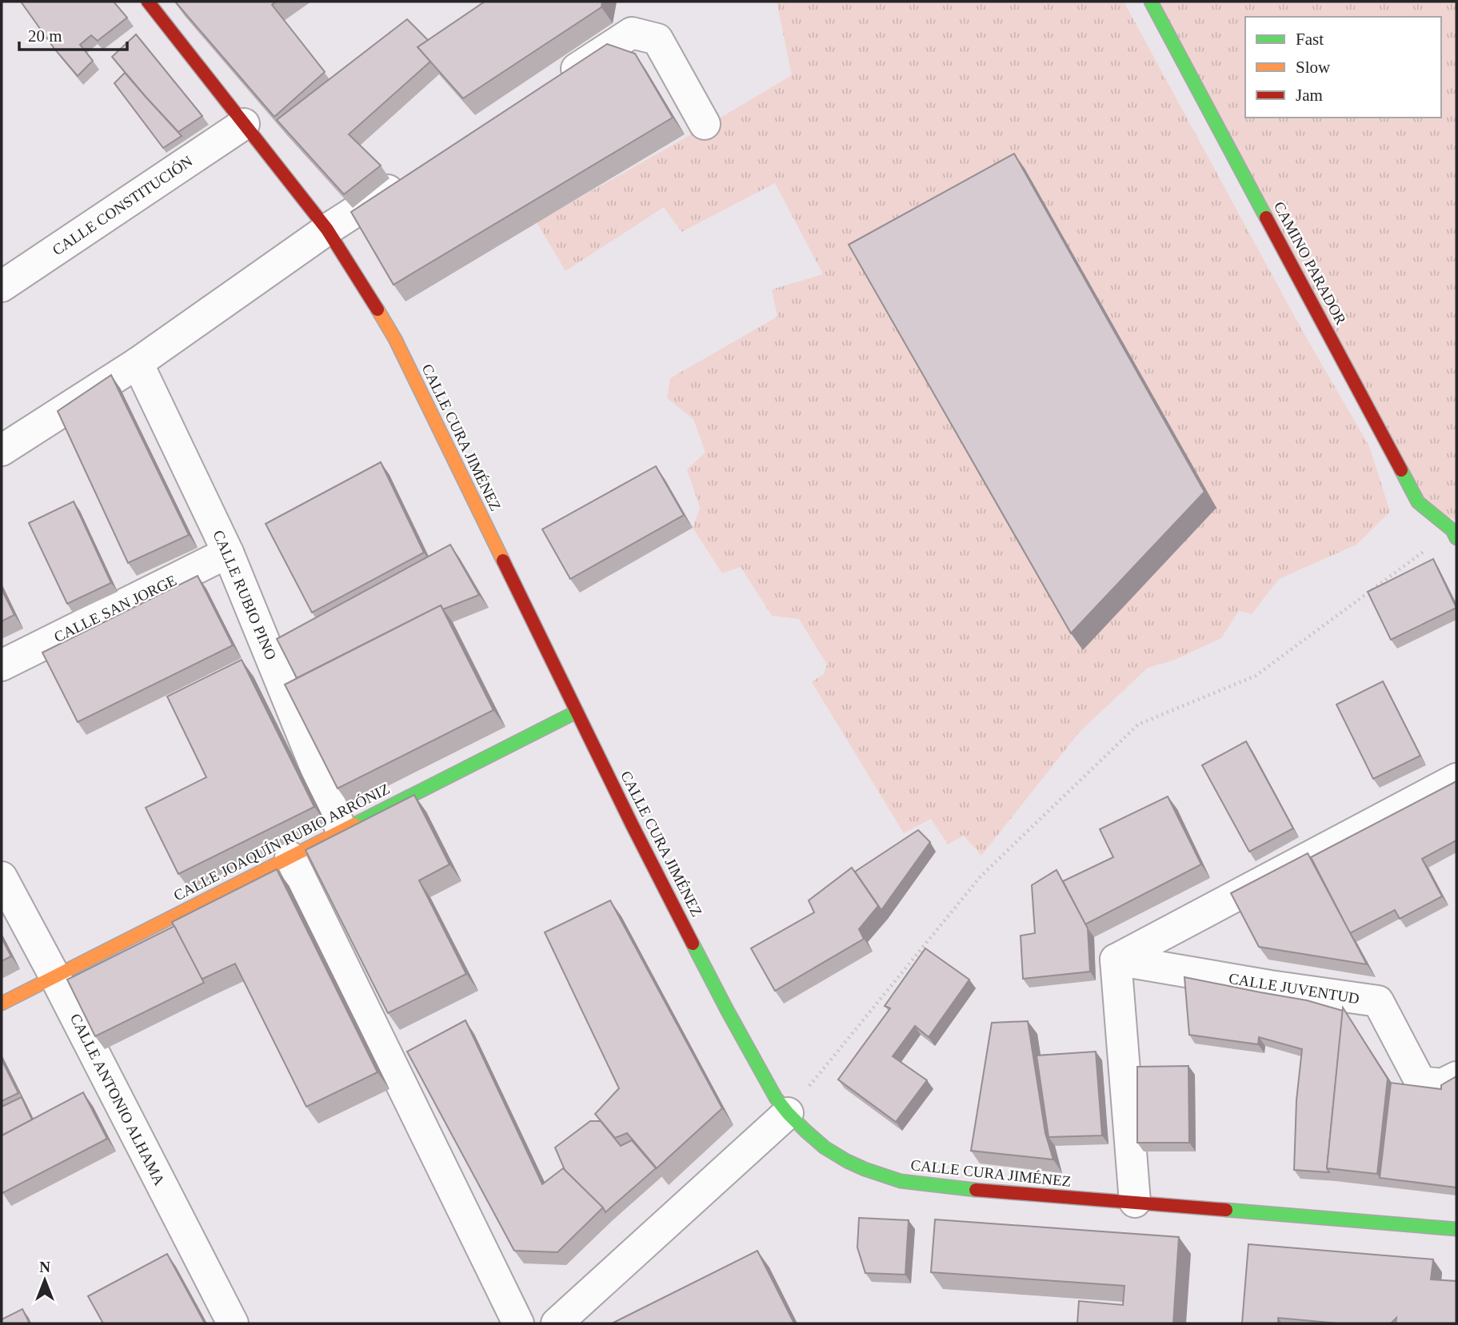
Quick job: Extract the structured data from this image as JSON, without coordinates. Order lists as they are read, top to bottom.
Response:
{
  "streets": {
    "street": [
      "CALLE CONSTITUCIÓN",
      "CAMINO PARADOR",
      "CALLE CURA JIMÉNEZ",
      "CALLE RUBIO PINO",
      "CALLE SAN JORGE",
      "CALLE JOAQUÍN RUBIO ARRÓNIZ",
      "CALLE JUVENTUD",
      "CALLE ANTONIO ALHAMA"
    ]
  },
  "crossings": [
    ["CALLE CONSTITUCIÓN", "CALLE CURA JIMÉNEZ"],
    ["CALLE CURA JIMÉNEZ", "CALLE JOAQUÍN RUBIO ARRÓNIZ"],
    ["CALLE RUBIO PINO", "CALLE SAN JORGE"],
    ["CALLE RUBIO PINO", "CALLE JOAQUÍN RUBIO ARRÓNIZ"],
    ["CALLE JOAQUÍN RUBIO ARRÓNIZ", "CALLE ANTONIO ALHAMA"]
  ],
  "legend": ["Fast", "Slow", "Jam"],
  "scale_bar": "20 m",
  "north": "top"
}
